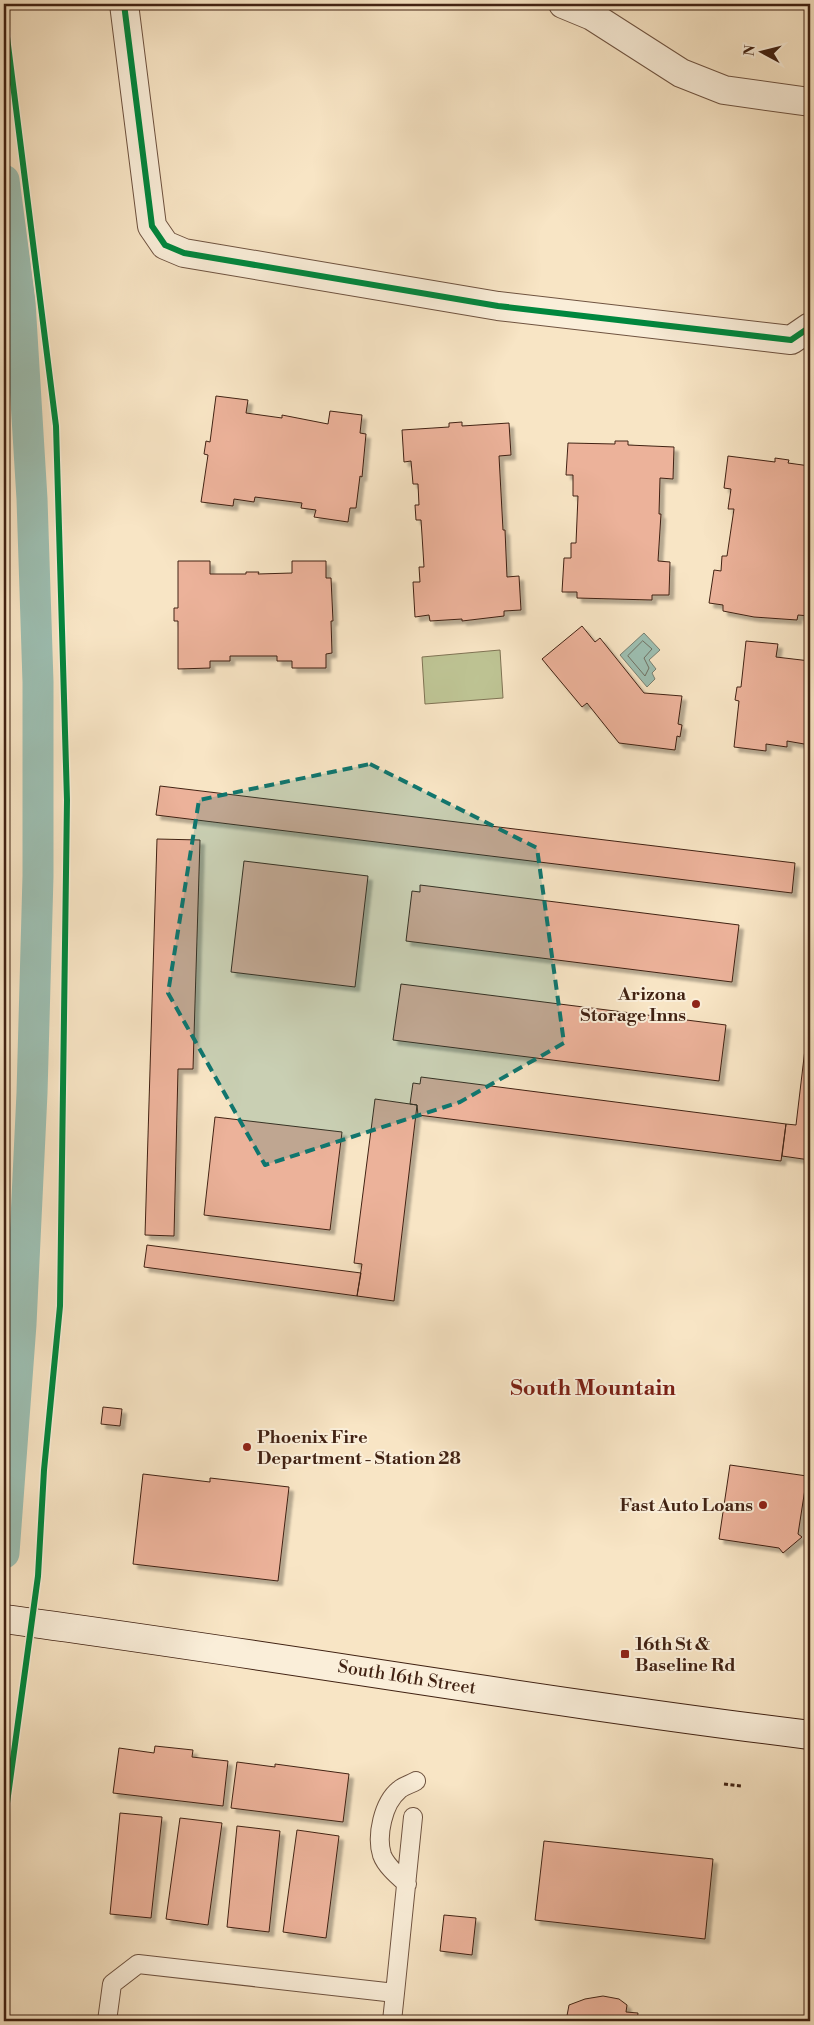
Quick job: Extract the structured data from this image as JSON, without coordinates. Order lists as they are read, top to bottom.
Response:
{
  "streets": {
    "street": ["South 16th Street"]
  },
  "districts": ["South Mountain"],
  "places": {
    "other": ["Arizona Storage Inns", "Phoenix Fire Department - Station 28", "Fast Auto Loans"],
    "transit": ["16th St & Baseline Rd"]
  },
  "north": "left"
}
